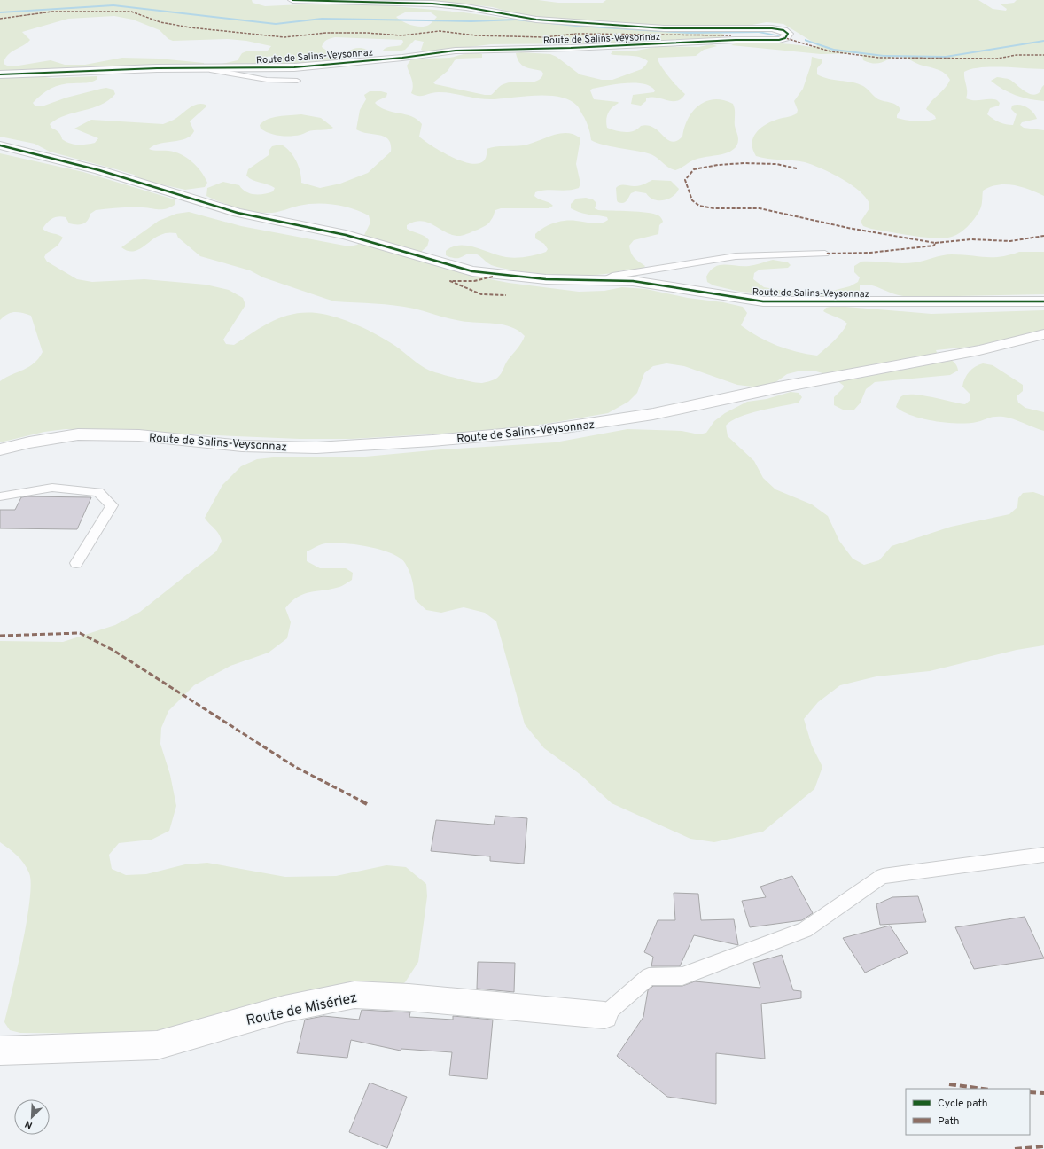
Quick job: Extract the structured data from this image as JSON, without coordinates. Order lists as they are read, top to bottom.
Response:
{
  "streets": {
    "street": ["Route de Salins-Veysonnaz", "Route de Misériez"]
  },
  "legend": ["Cycle path", "Path"],
  "north": "bottom left"
}
